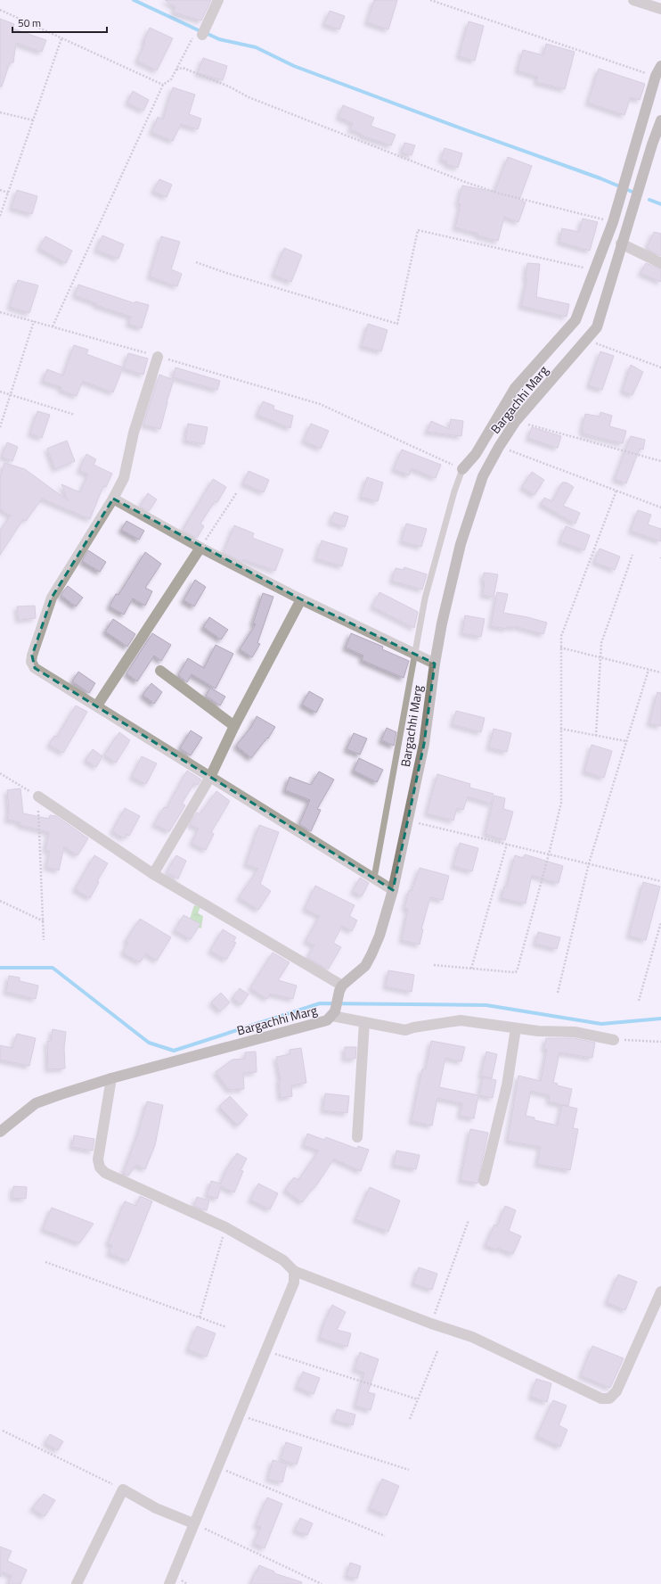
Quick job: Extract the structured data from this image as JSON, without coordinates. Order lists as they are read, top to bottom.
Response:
{
  "streets": {
    "street": ["Bargachhi Marg"]
  },
  "scale_bar": "50 m"
}
